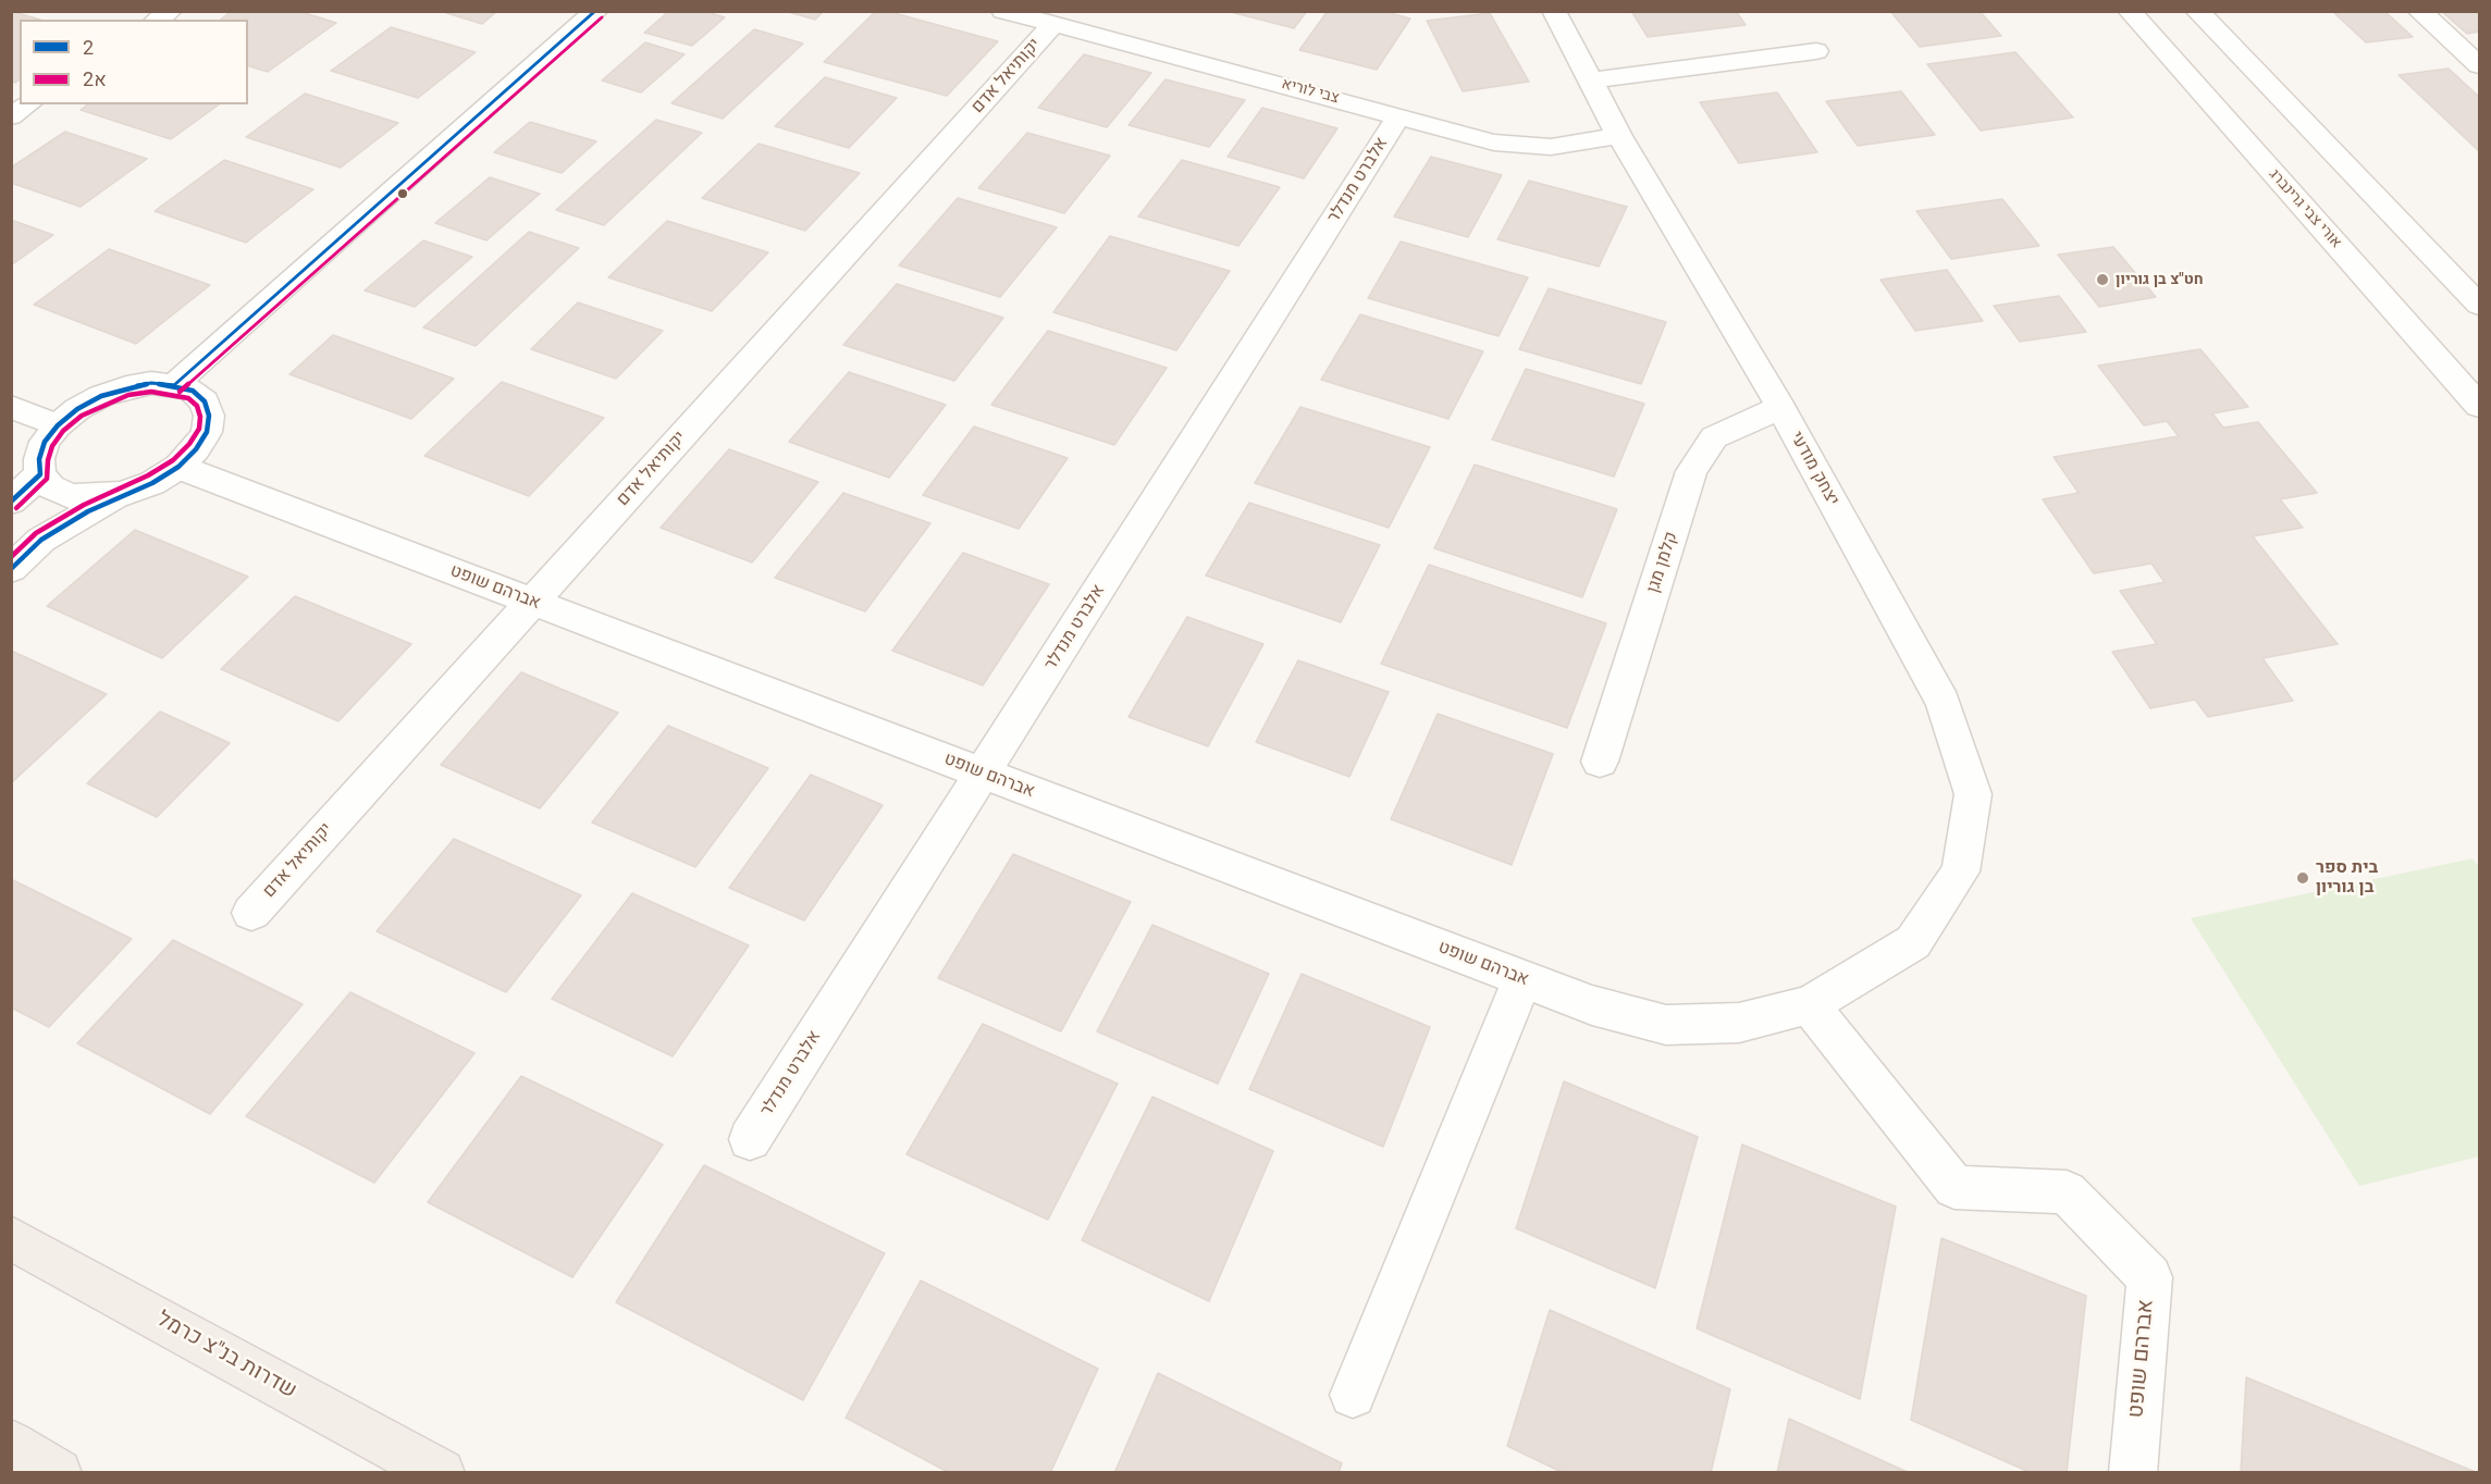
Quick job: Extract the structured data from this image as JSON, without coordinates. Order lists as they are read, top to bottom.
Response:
{
  "streets": {
    "main road": ["שדרות בנ\"צ כרמל"],
    "street": [
      "יקותיאל אדם",
      "צבי לוריא",
      "אלברט מנדלר",
      "אורי צבי גרינברג",
      "יצחק מודעי",
      "קלמן מגן",
      "אברהם שופט"
    ]
  },
  "crossings": [
    ["יקותיאל אדם", "צבי לוריא"],
    ["יקותיאל אדם", "אברהם שופט"],
    ["צבי לוריא", "אלברט מנדלר"],
    ["צבי לוריא", "יצחק מודעי"],
    ["אלברט מנדלר", "אברהם שופט"],
    ["יצחק מודעי", "קלמן מגן"],
    ["יצחק מודעי", "אברהם שופט"]
  ],
  "places": ["חט\"צ בן גוריון", "בית ספר בן גוריון"],
  "lines": ["transit line 2", "transit line 2א"],
  "legend": ["2", "2א"]
}
